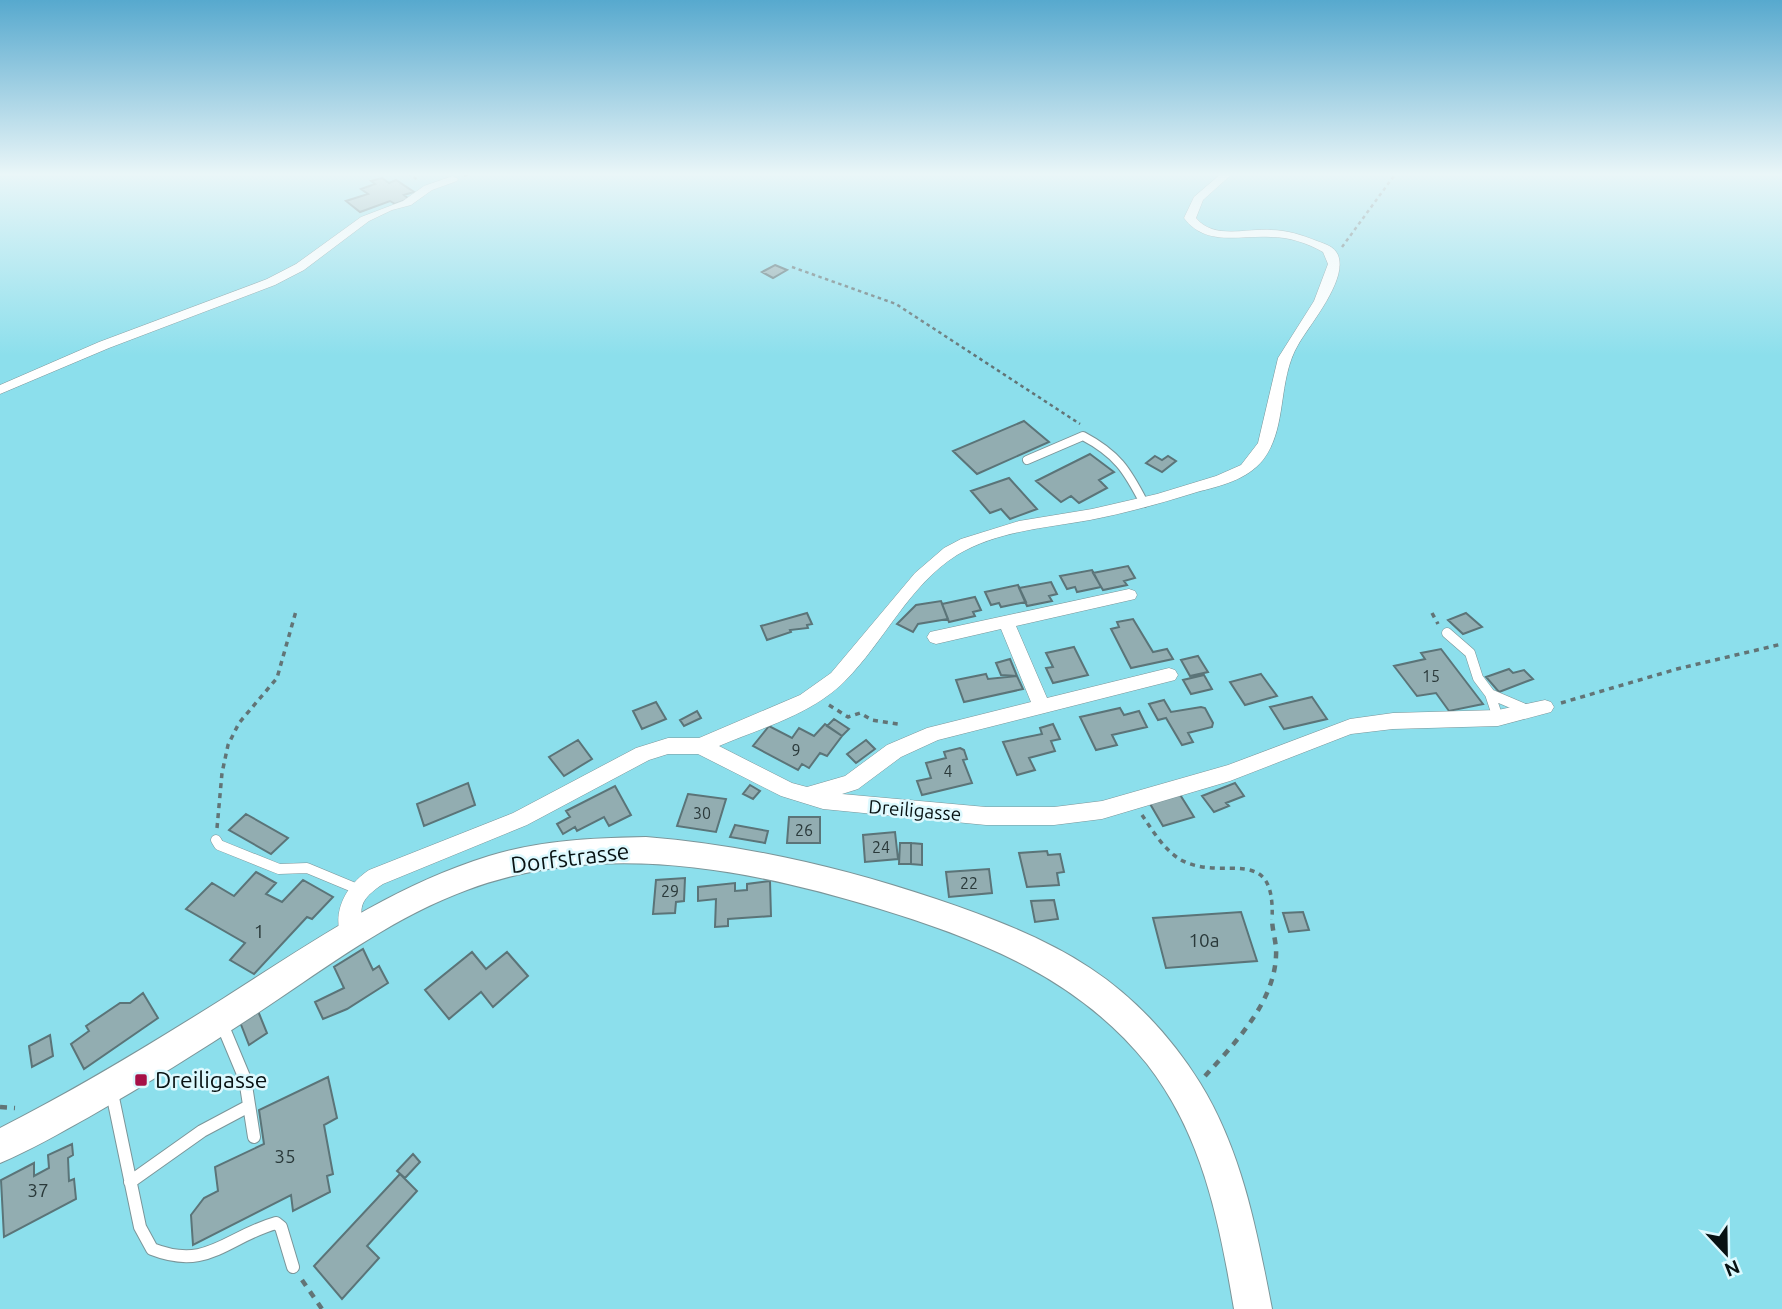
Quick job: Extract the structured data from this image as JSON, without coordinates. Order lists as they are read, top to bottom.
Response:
{
  "streets": {
    "street": ["Dreiligasse", "Dorfstrasse"]
  },
  "places": {
    "transit": ["Dreiligasse"]
  },
  "house_numbers": [
    "15",
    "9",
    "4",
    "30",
    "26",
    "24",
    "22",
    "29",
    "1",
    "10a",
    "35",
    "37"
  ],
  "north": "bottom"
}
